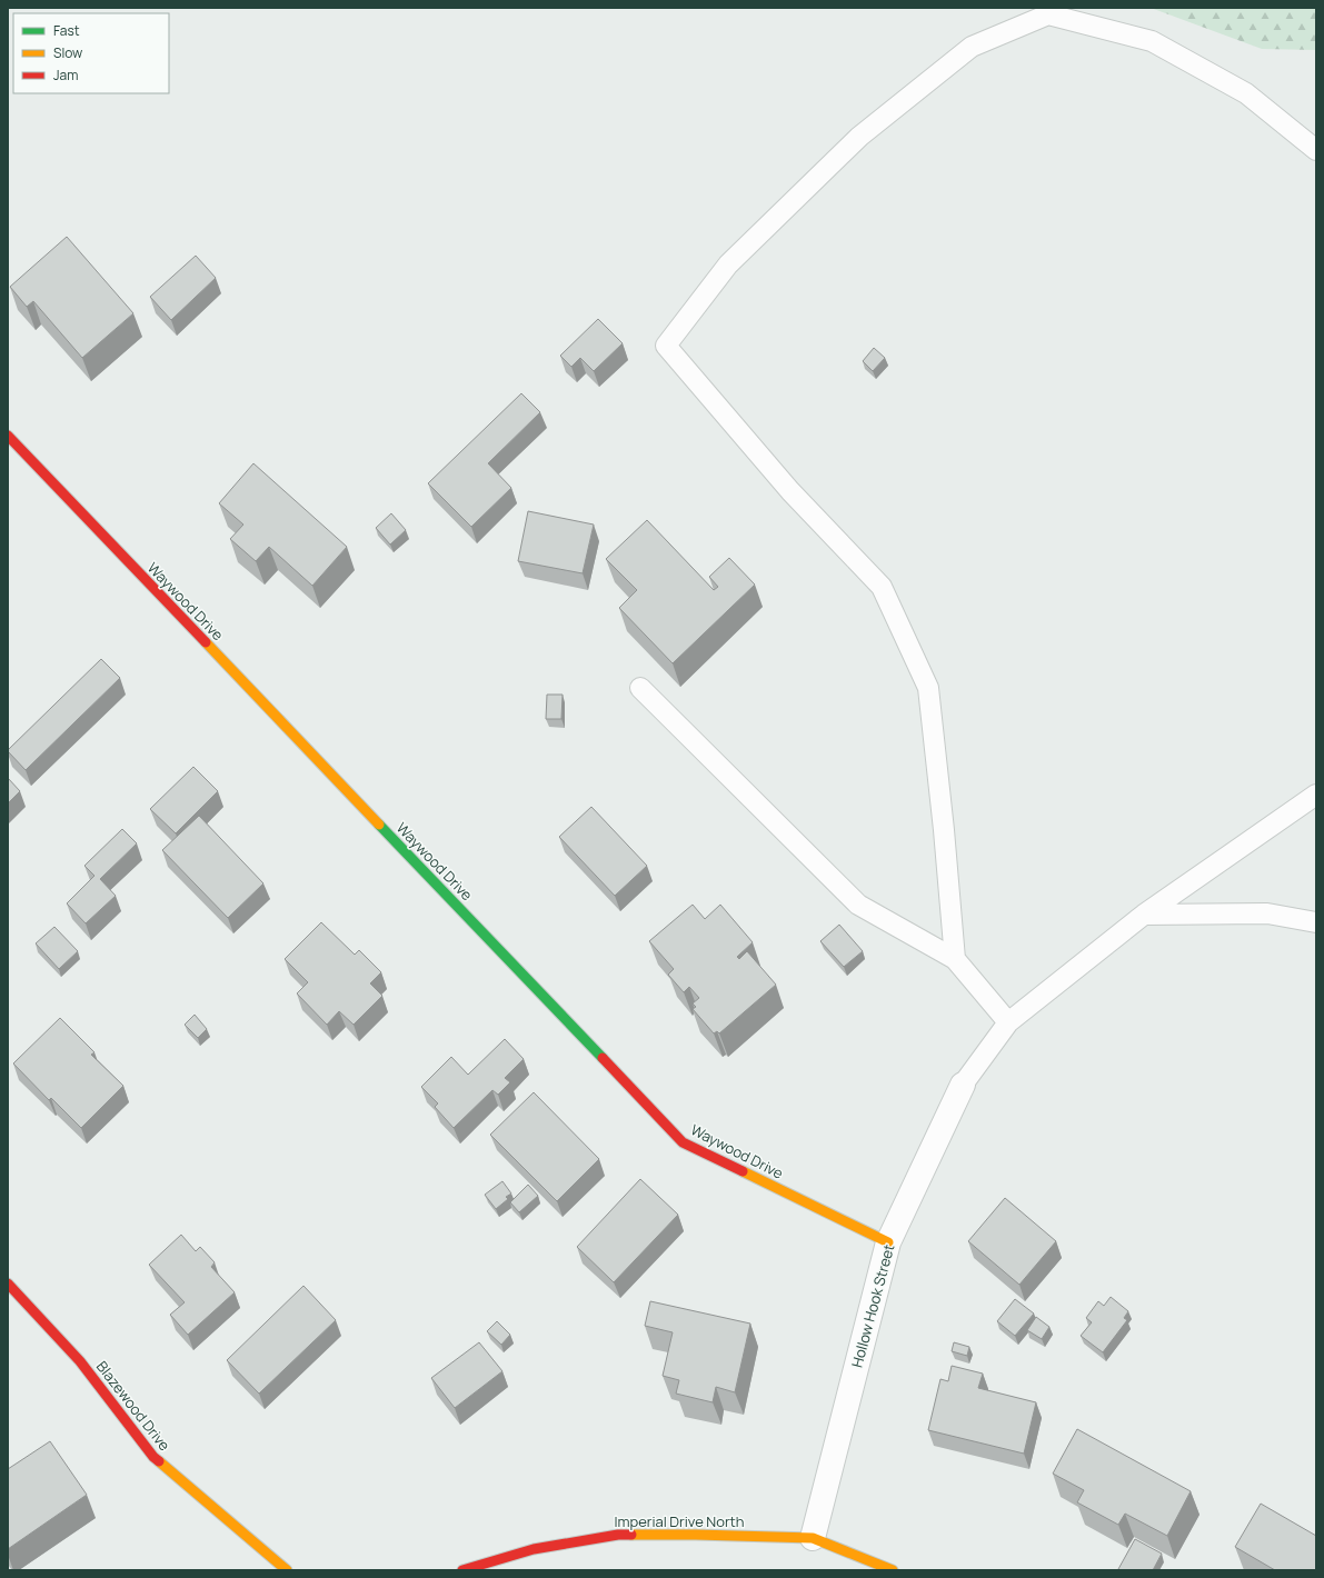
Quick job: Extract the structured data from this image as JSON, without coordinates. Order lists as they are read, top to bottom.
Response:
{
  "streets": {
    "street": [
      "Waywood Drive",
      "Hollow Hook Street",
      "Blazewood Drive",
      "Imperial Drive North"
    ]
  },
  "crossings": [
    ["Waywood Drive", "Hollow Hook Street"],
    ["Hollow Hook Street", "Imperial Drive North"]
  ],
  "legend": ["Fast", "Slow", "Jam"]
}
